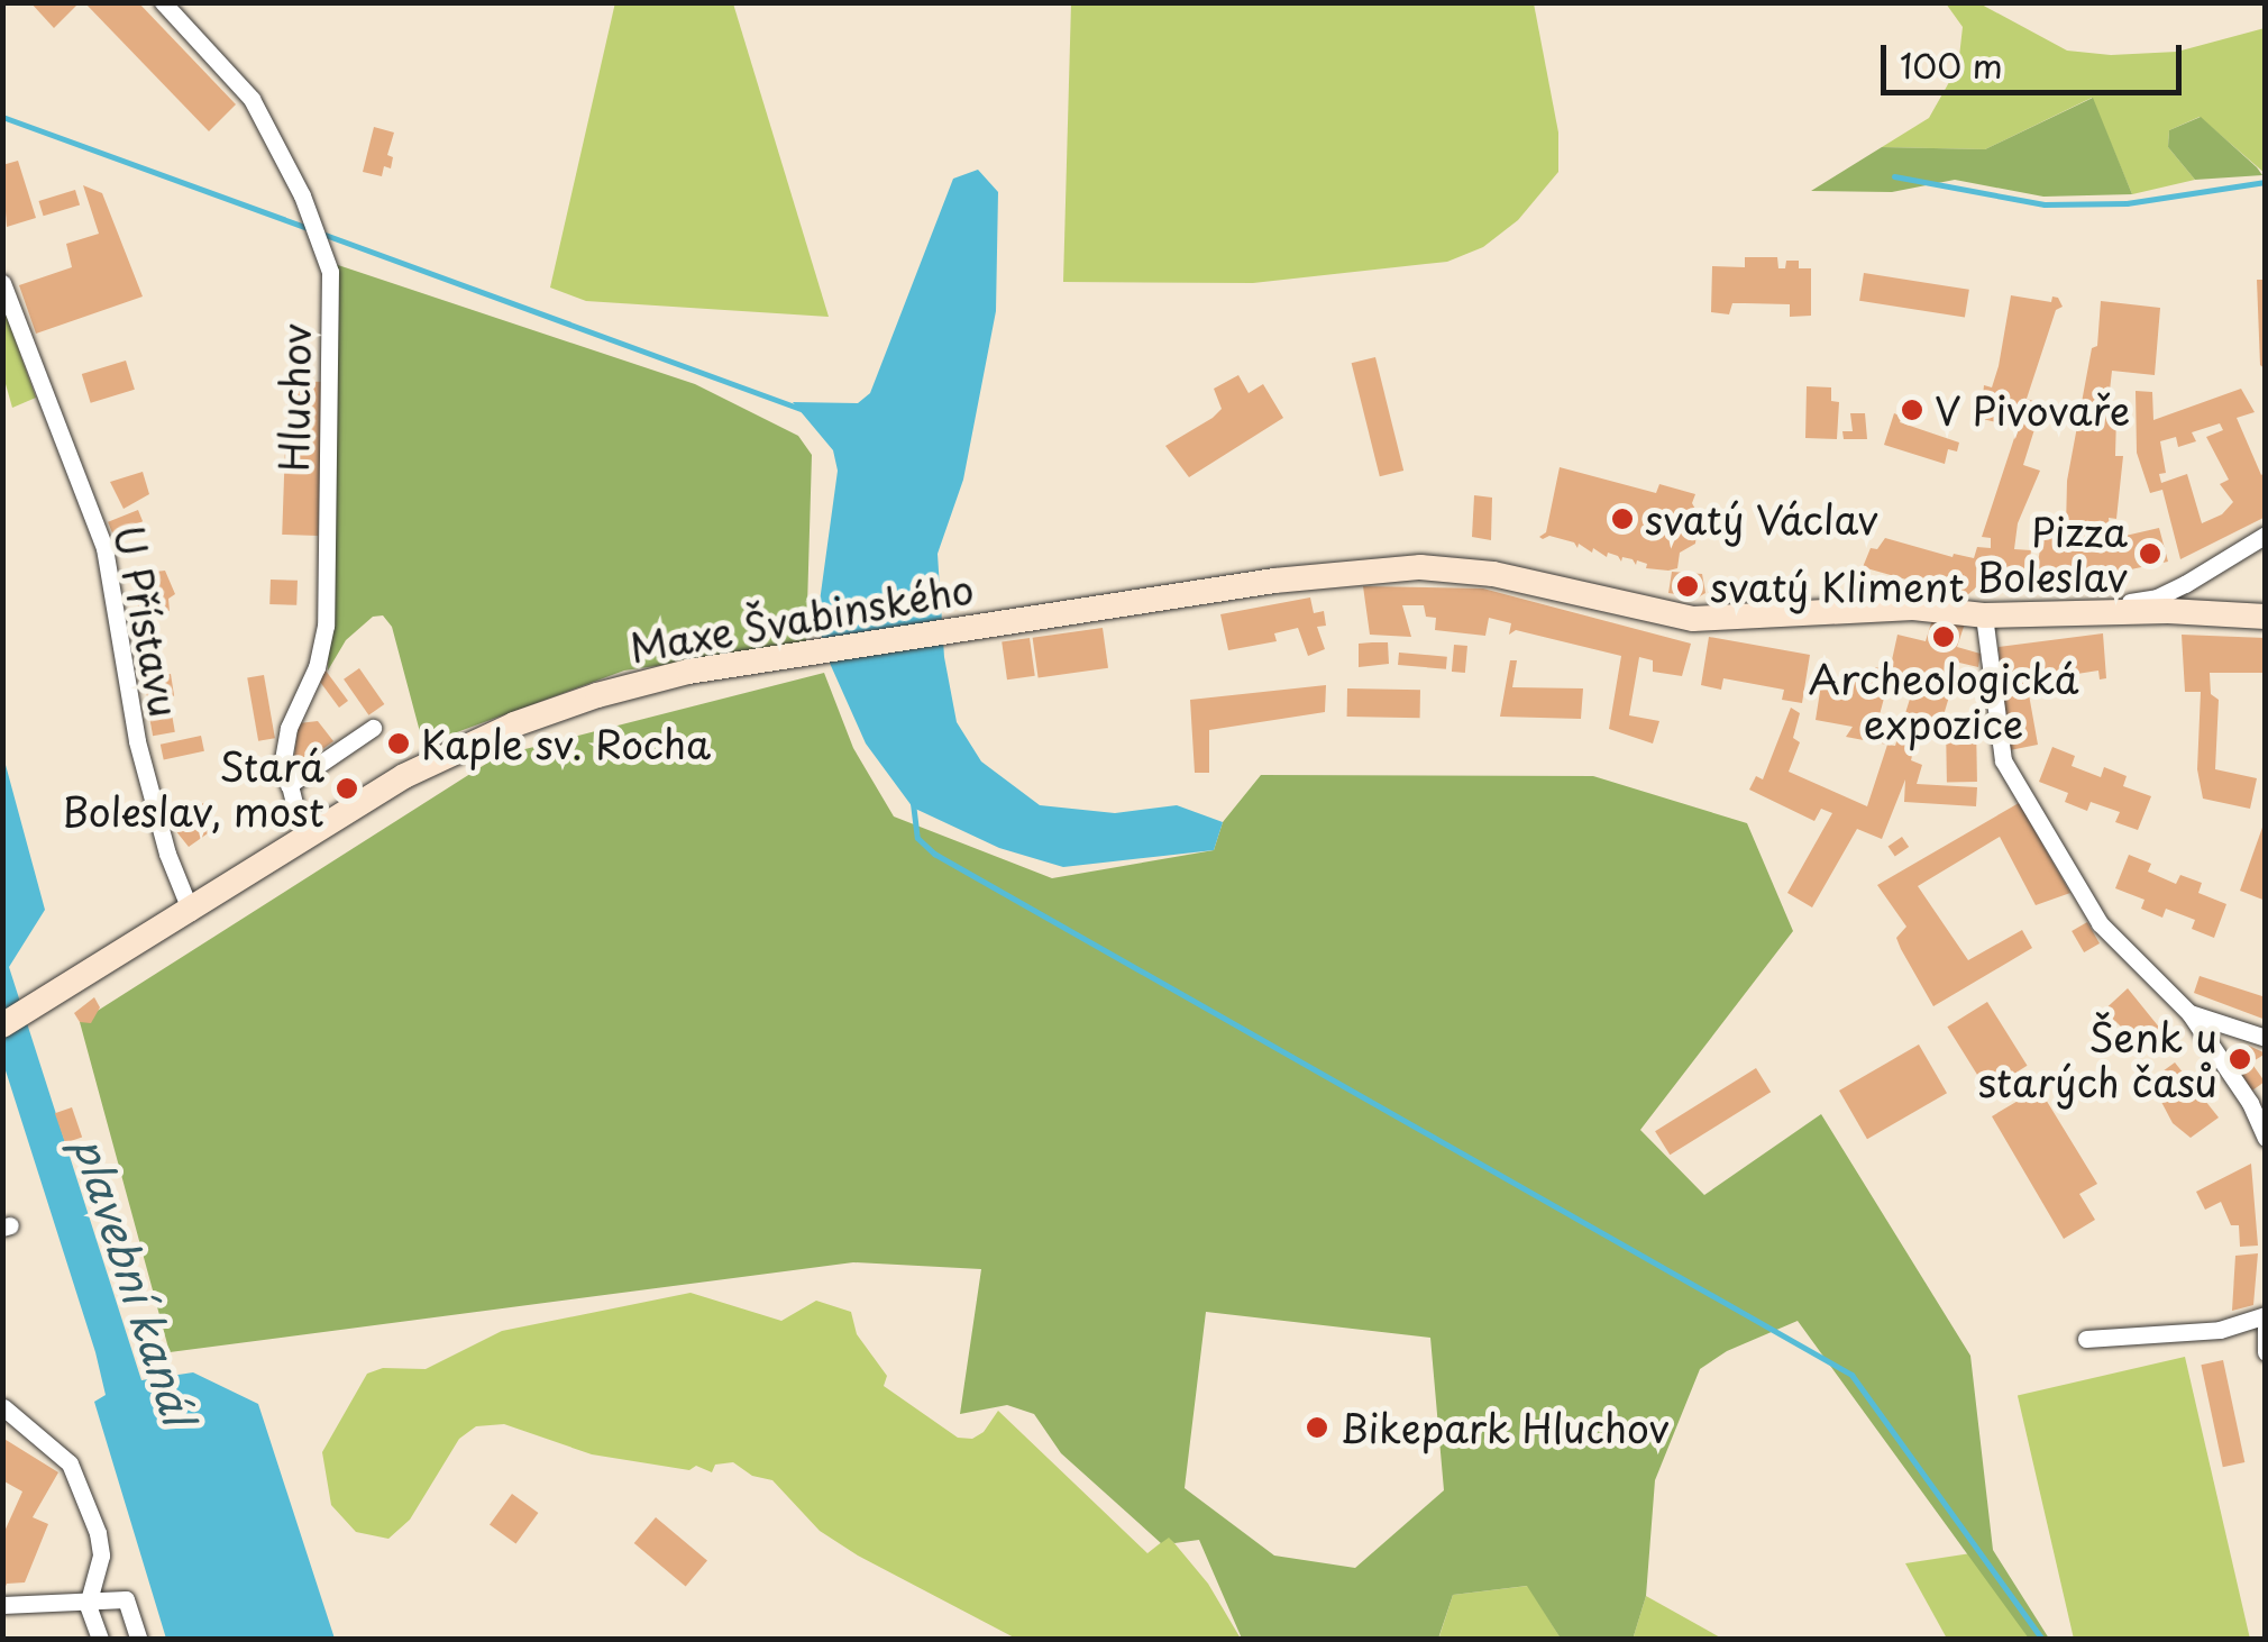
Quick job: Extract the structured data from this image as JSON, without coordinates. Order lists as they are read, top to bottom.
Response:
{
  "streets": {
    "main road": ["Maxe Švabinského"],
    "street": ["Hluchov", "U Přístavu"]
  },
  "crossings": [
    ["Hluchov", "Maxe Švabinského"],
    ["Maxe Švabinského", "U Přístavu"]
  ],
  "water": ["plavební kanál"],
  "places": [
    "V Pivovaře",
    "svatý Václav",
    "Pizza Boleslav",
    "svatý Kliment",
    "Archeologická expozice",
    "Kaple sv. Rocha",
    "Stará Boleslav, most",
    "Šenk u starých časů",
    "Bikepark Hluchov"
  ],
  "scale_bar": "100 m"
}
